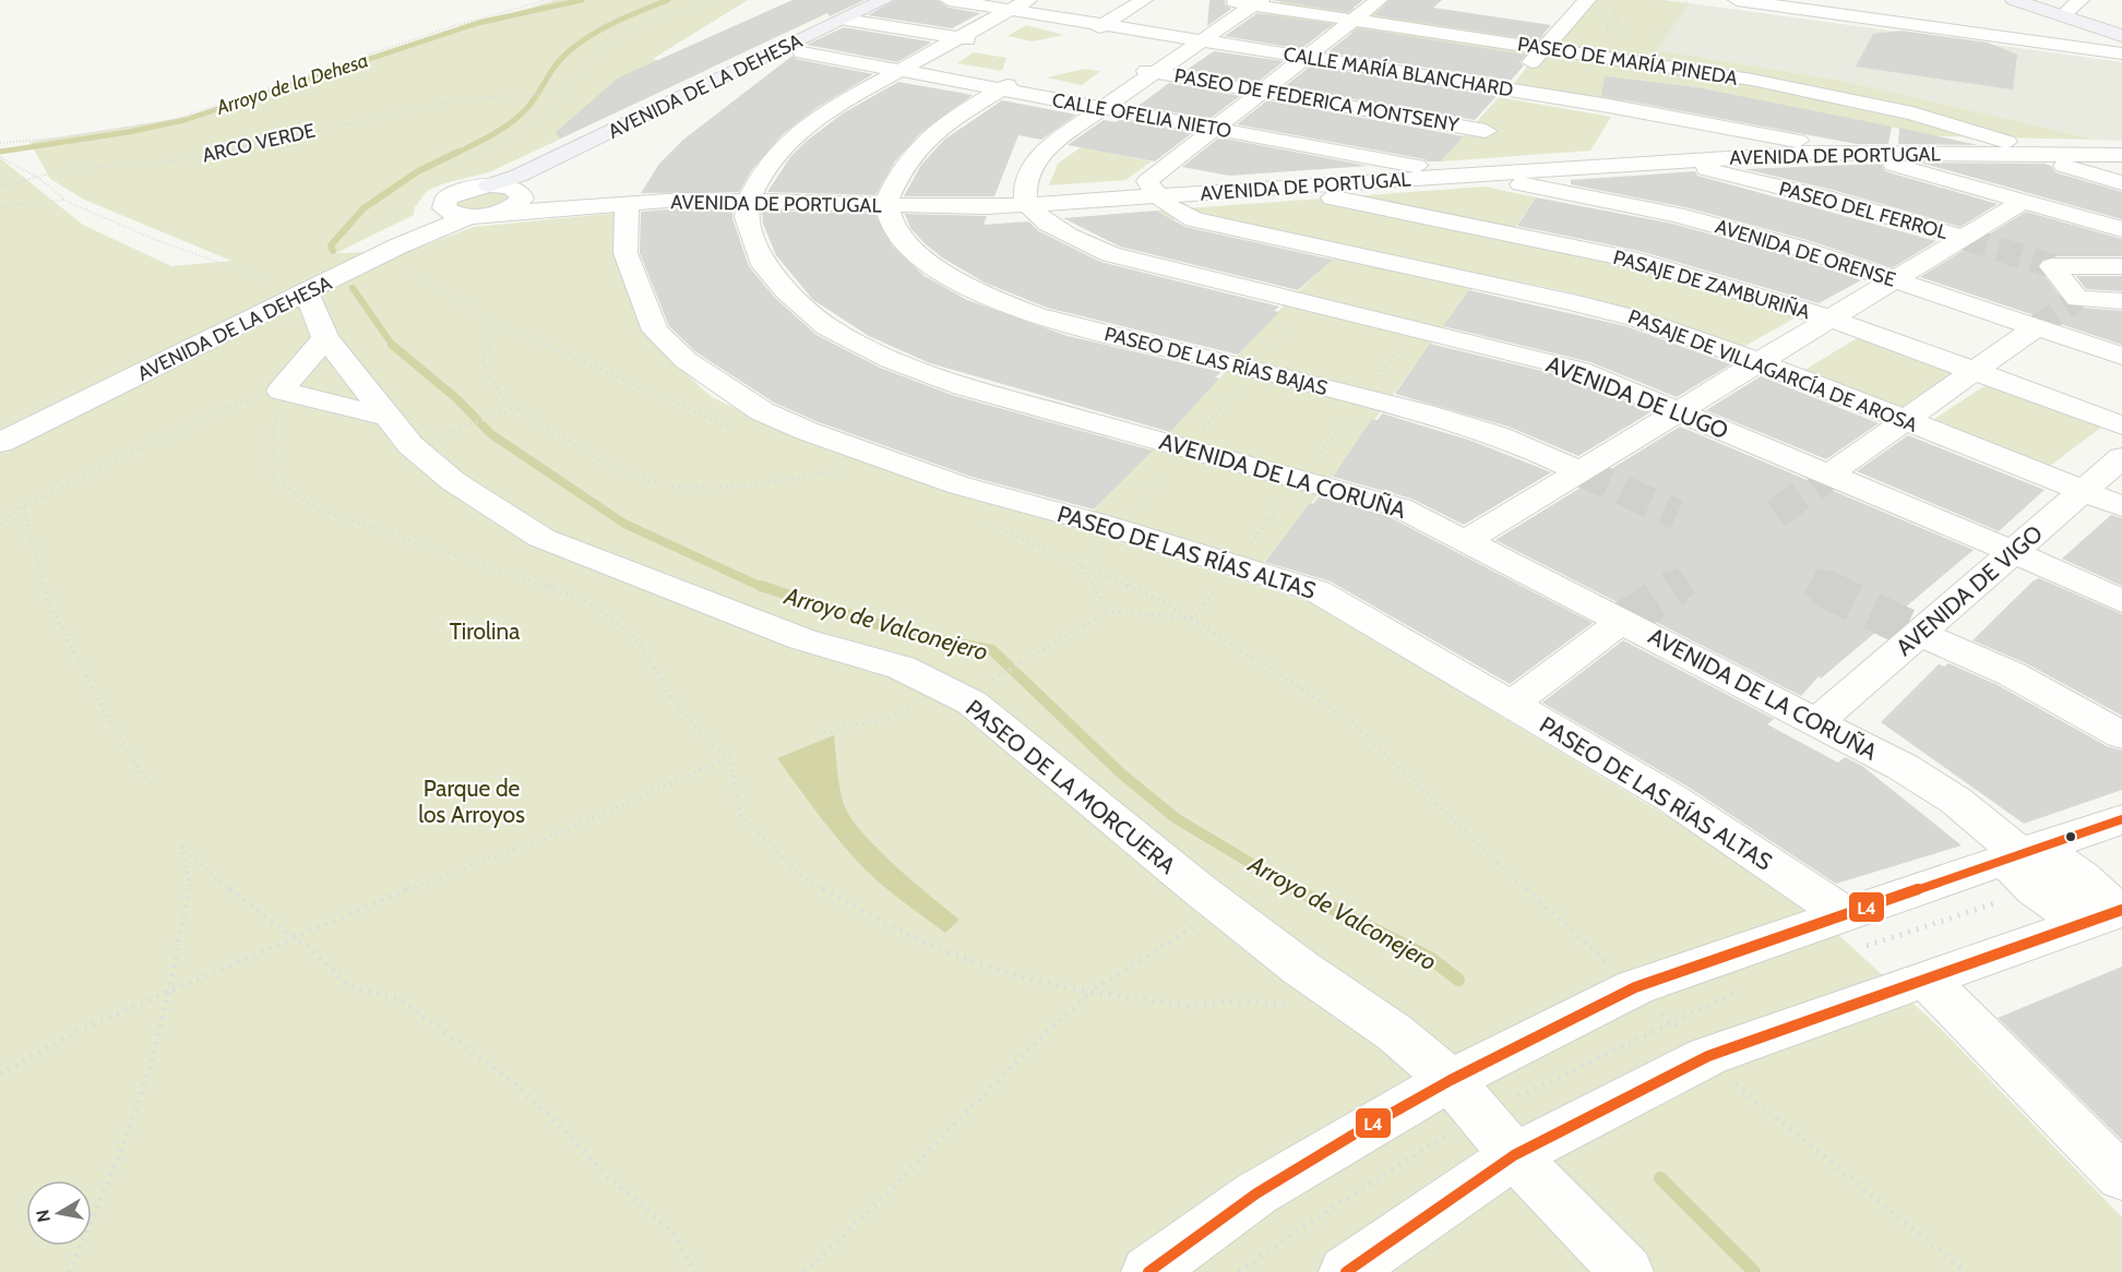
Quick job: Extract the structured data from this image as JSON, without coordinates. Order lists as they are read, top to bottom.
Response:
{
  "streets": {
    "main road": ["AVENIDA DE LA DEHESA"],
    "street": [
      "PASEO DE MARÍA PINEDA",
      "CALLE MARÍA BLANCHARD",
      "PASEO DE FEDERICA MONTSENY",
      "CALLE OFELIA NIETO",
      "AVENIDA DE PORTUGAL",
      "PASEO DEL FERROL",
      "AVENIDA DE ORENSE",
      "PASAJE DE ZAMBURIÑA",
      "PASEO DE LAS RÍAS BAJAS",
      "PASAJE DE VILLAGARCÍA DE AROSA",
      "AVENIDA DE LUGO",
      "AVENIDA DE LA CORUÑA",
      "PASEO DE LAS RÍAS ALTAS",
      "AVENIDA DE VIGO",
      "PASEO DE LA MORCUERA"
    ],
    "path": ["ARCO VERDE"]
  },
  "crossings": [
    ["PASEO DE MARÍA PINEDA", "AVENIDA DE PORTUGAL"],
    ["CALLE MARÍA BLANCHARD", "AVENIDA DE PORTUGAL"],
    ["AVENIDA DE LA DEHESA", "CALLE OFELIA NIETO"],
    ["AVENIDA DE LA DEHESA", "AVENIDA DE PORTUGAL"],
    ["AVENIDA DE LA DEHESA", "PASEO DE LA MORCUERA"],
    ["CALLE OFELIA NIETO", "AVENIDA DE PORTUGAL"],
    ["AVENIDA DE PORTUGAL", "PASEO DEL FERROL"],
    ["AVENIDA DE PORTUGAL", "AVENIDA DE ORENSE"],
    ["AVENIDA DE PORTUGAL", "PASAJE DE ZAMBURIÑA"],
    ["AVENIDA DE PORTUGAL", "PASEO DE LAS RÍAS BAJAS"],
    ["AVENIDA DE PORTUGAL", "PASAJE DE VILLAGARCÍA DE AROSA"],
    ["AVENIDA DE PORTUGAL", "AVENIDA DE LUGO"],
    ["AVENIDA DE PORTUGAL", "AVENIDA DE LA CORUÑA"],
    ["AVENIDA DE PORTUGAL", "PASEO DE LAS RÍAS ALTAS"],
    ["PASAJE DE VILLAGARCÍA DE AROSA", "AVENIDA DE VIGO"],
    ["AVENIDA DE LUGO", "AVENIDA DE VIGO"],
    ["AVENIDA DE LA CORUÑA", "AVENIDA DE VIGO"]
  ],
  "water": ["Arroyo de la Dehesa", "Arroyo de Valconejero"],
  "parks": ["Tirolina", "Parque de los Arroyos"],
  "lines": ["transit line L4"],
  "north": "left"
}
